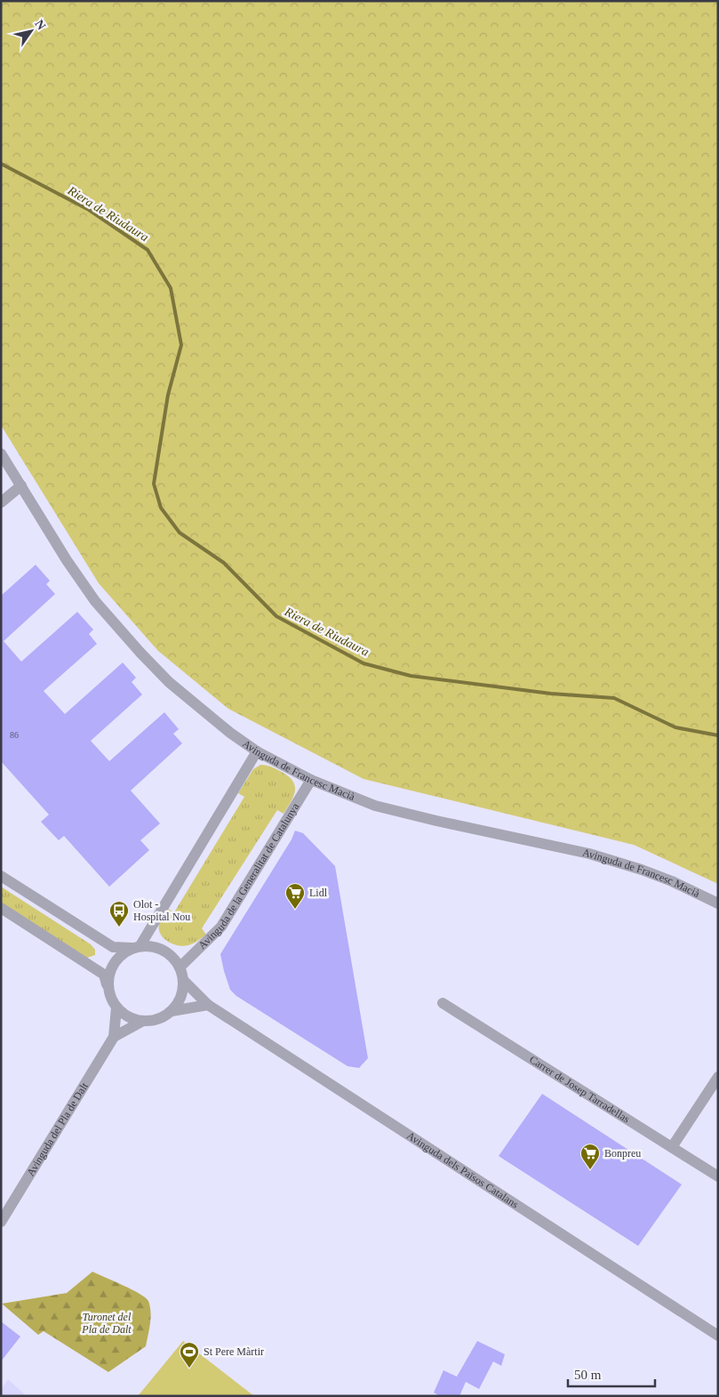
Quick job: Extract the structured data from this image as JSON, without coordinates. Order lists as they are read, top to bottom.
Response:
{
  "streets": {
    "street": [
      "Avinguda de Francesc Macià",
      "Avinguda de la Generalitat de Catalunya",
      "Carrer de Josep Tarradellas",
      "Avinguda del Pla de Dalt",
      "Avinguda dels Països Catalans"
    ]
  },
  "crossings": [
    ["Avinguda de Francesc Macià", "Avinguda de la Generalitat de Catalunya"],
    ["Avinguda de la Generalitat de Catalunya", "Avinguda del Pla de Dalt"],
    ["Avinguda de la Generalitat de Catalunya", "Avinguda dels Països Catalans"],
    ["Avinguda del Pla de Dalt", "Avinguda dels Països Catalans"]
  ],
  "water": ["Riera de Riudaura"],
  "parks": ["Turonet del Pla de Dalt"],
  "places": {
    "supermarket": ["Lidl", "Bonpreu"],
    "bus stop": ["Olot - Hospital Nou"],
    "sports": ["St Pere Màrtir"]
  },
  "house_numbers": ["86"],
  "scale_bar": "50 m",
  "north": "top right"
}
